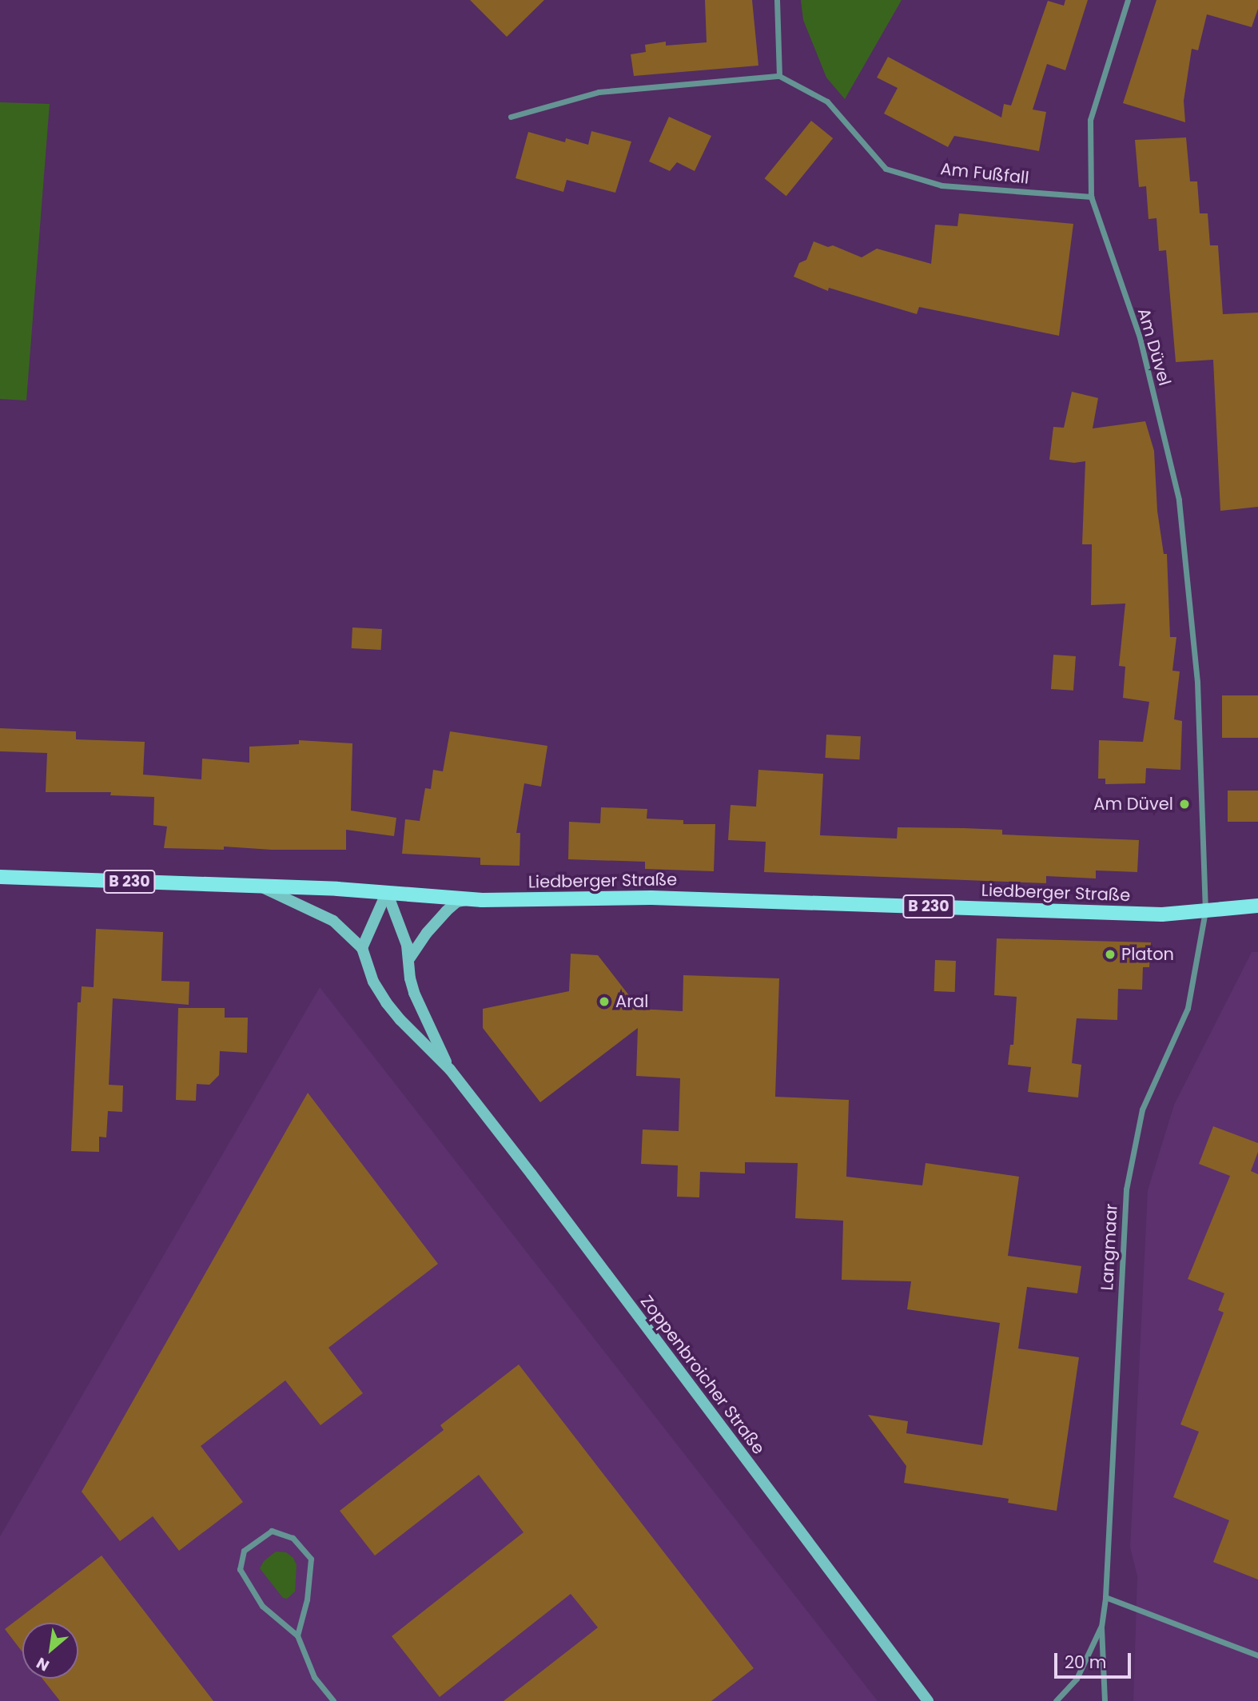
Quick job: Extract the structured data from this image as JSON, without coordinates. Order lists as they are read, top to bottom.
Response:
{
  "streets": {
    "main road": ["Liedberger Straße", "B 230", "Zoppenbroicher Straße"],
    "street": ["Am Fußfall", "Am Düvel", "Langmaar"]
  },
  "crossings": [
    ["Am Fußfall", "Am Düvel"],
    ["Am Düvel", "Liedberger Straße"],
    ["Am Düvel", "B 230"],
    ["Am Düvel", "Langmaar"],
    ["Liedberger Straße", "B 230"],
    ["Liedberger Straße", "Langmaar"],
    ["Liedberger Straße", "Zoppenbroicher Straße"],
    ["B 230", "Langmaar"]
  ],
  "places": ["Am Düvel", "Platon", "Aral"],
  "scale_bar": "20 m",
  "north": "bottom left"
}
